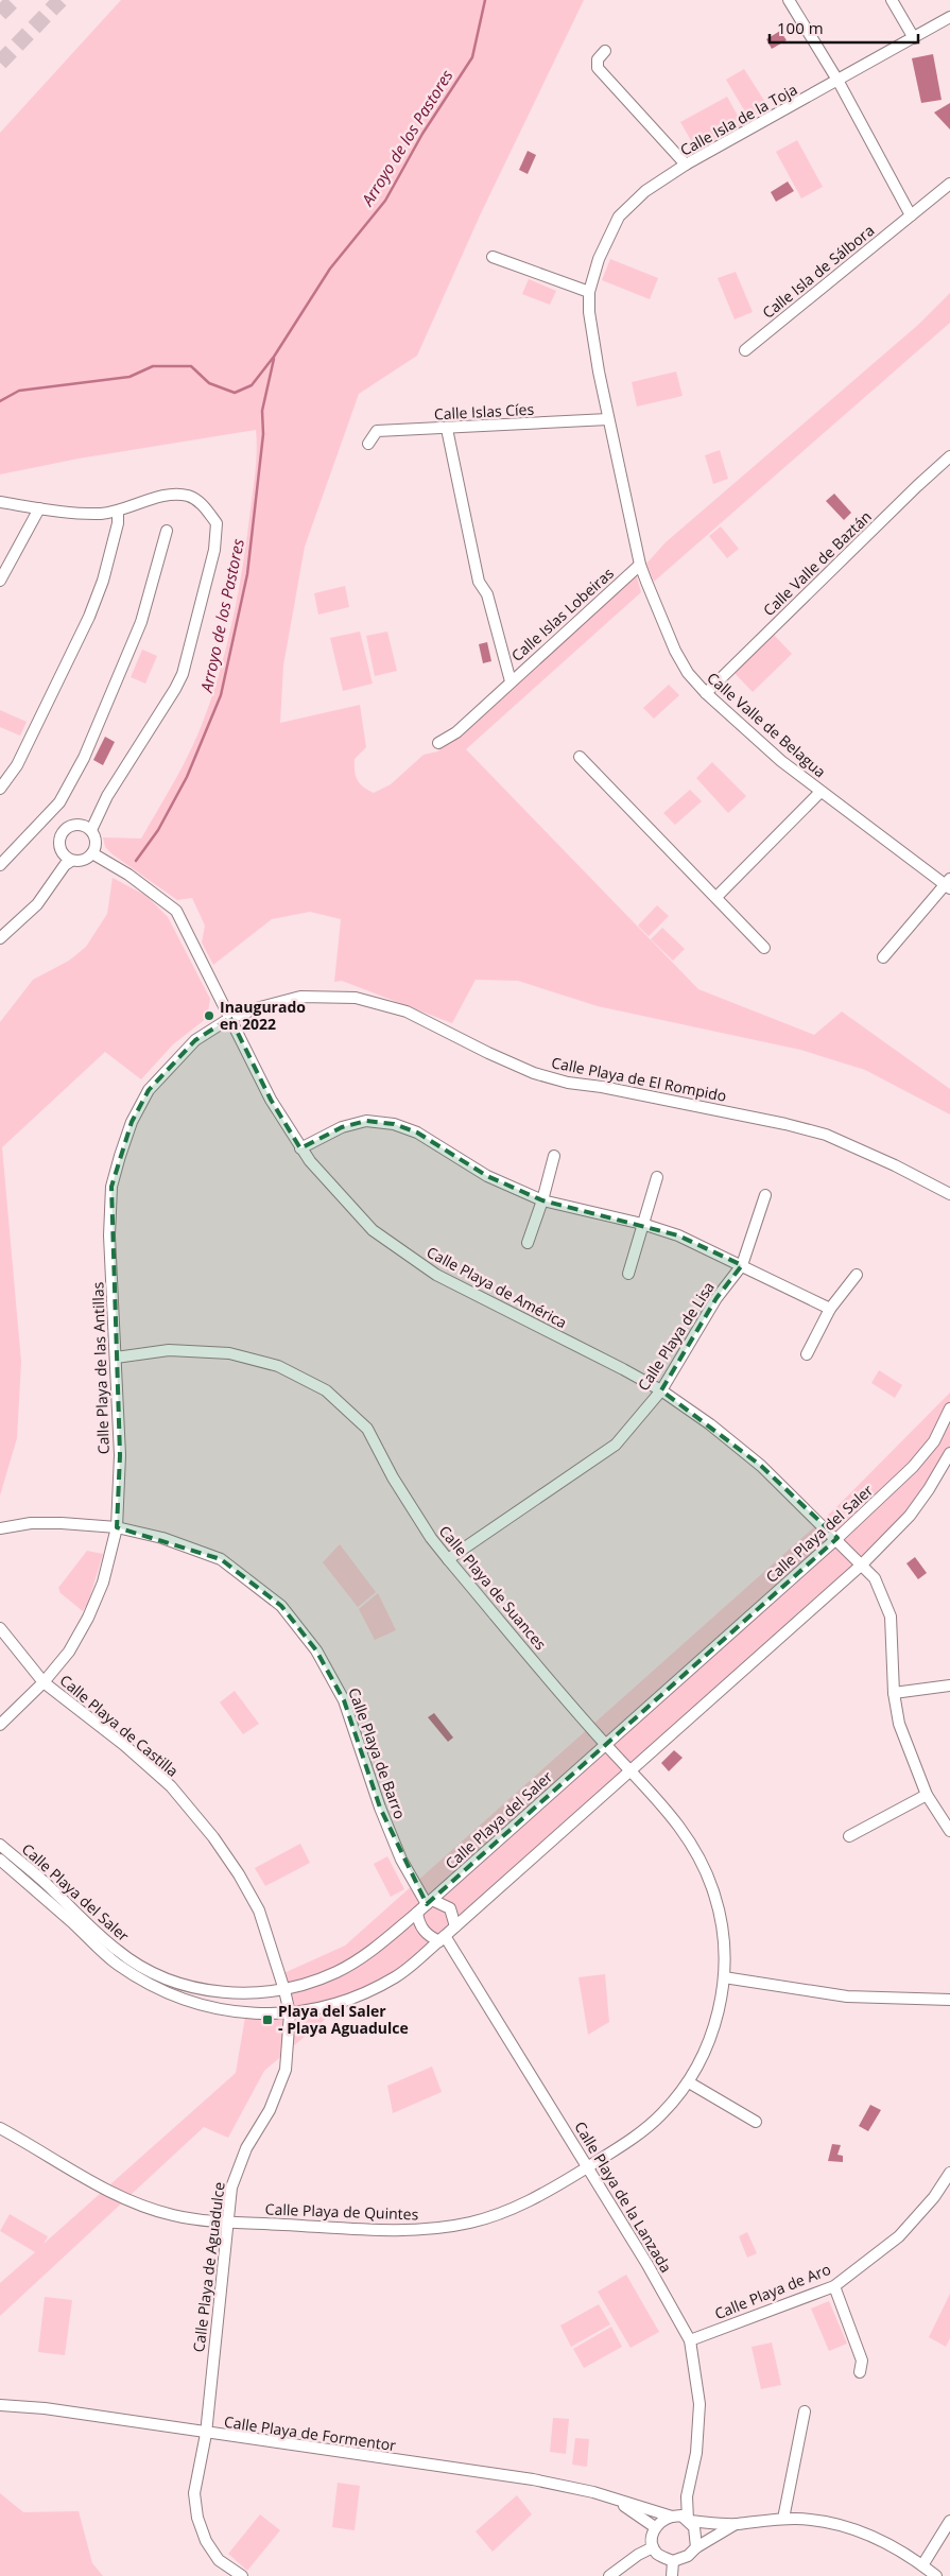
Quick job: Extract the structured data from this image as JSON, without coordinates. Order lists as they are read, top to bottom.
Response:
{
  "streets": {
    "street": [
      "Calle Isla de la Toja",
      "Calle Isla de Sálbora",
      "Calle Islas Cíes",
      "Calle Valle de Baztán",
      "Calle Islas Lobeiras",
      "Calle Valle de Belagua",
      "Calle Playa de El Rompido",
      "Calle Playa de América",
      "Calle Playa de Lisa",
      "Calle Playa de las Antillas",
      "Calle Playa del Saler",
      "Calle Playa de Suances",
      "Calle Playa de Castilla",
      "Calle Playa de Barro",
      "Calle Playa de la Lanzada",
      "Calle Playa de Quintes",
      "Calle Playa de Aguadulce",
      "Calle Playa de Aro",
      "Calle Playa de Formentor"
    ]
  },
  "crossings": [
    ["Calle Isla de la Toja", "Calle Islas Cíes"],
    ["Calle Isla de la Toja", "Calle Islas Lobeiras"],
    ["Calle Isla de la Toja", "Calle Valle de Belagua"],
    ["Calle Islas Cíes", "Calle Islas Lobeiras"],
    ["Calle Valle de Baztán", "Calle Valle de Belagua"],
    ["Calle Islas Lobeiras", "Calle Valle de Belagua"],
    ["Calle Playa de El Rompido", "Calle Playa de América"],
    ["Calle Playa de El Rompido", "Calle Playa de las Antillas"],
    ["Calle Playa de América", "Calle Playa de Lisa"],
    ["Calle Playa de América", "Calle Playa de las Antillas"],
    ["Calle Playa de América", "Calle Playa del Saler"],
    ["Calle Playa de Lisa", "Calle Playa de Suances"],
    ["Calle Playa de las Antillas", "Calle Playa de Suances"],
    ["Calle Playa de las Antillas", "Calle Playa de Castilla"],
    ["Calle Playa de las Antillas", "Calle Playa de Barro"],
    ["Calle Playa del Saler", "Calle Playa de Suances"],
    ["Calle Playa del Saler", "Calle Playa de Castilla"],
    ["Calle Playa del Saler", "Calle Playa de Barro"],
    ["Calle Playa del Saler", "Calle Playa de la Lanzada"],
    ["Calle Playa del Saler", "Calle Playa de Quintes"],
    ["Calle Playa del Saler", "Calle Playa de Aguadulce"],
    ["Calle Playa de Suances", "Calle Playa de Quintes"],
    ["Calle Playa de Castilla", "Calle Playa de Aguadulce"],
    ["Calle Playa de Barro", "Calle Playa de la Lanzada"],
    ["Calle Playa de la Lanzada", "Calle Playa de Quintes"],
    ["Calle Playa de la Lanzada", "Calle Playa de Aro"],
    ["Calle Playa de Quintes", "Calle Playa de Aguadulce"],
    ["Calle Playa de Aguadulce", "Calle Playa de Formentor"]
  ],
  "water": ["Arroyo de los Pastores"],
  "places": {
    "other": ["Inaugurado en 2022"],
    "transit": ["Playa del Saler - Playa Aguadulce"]
  },
  "scale_bar": "100 m"
}
